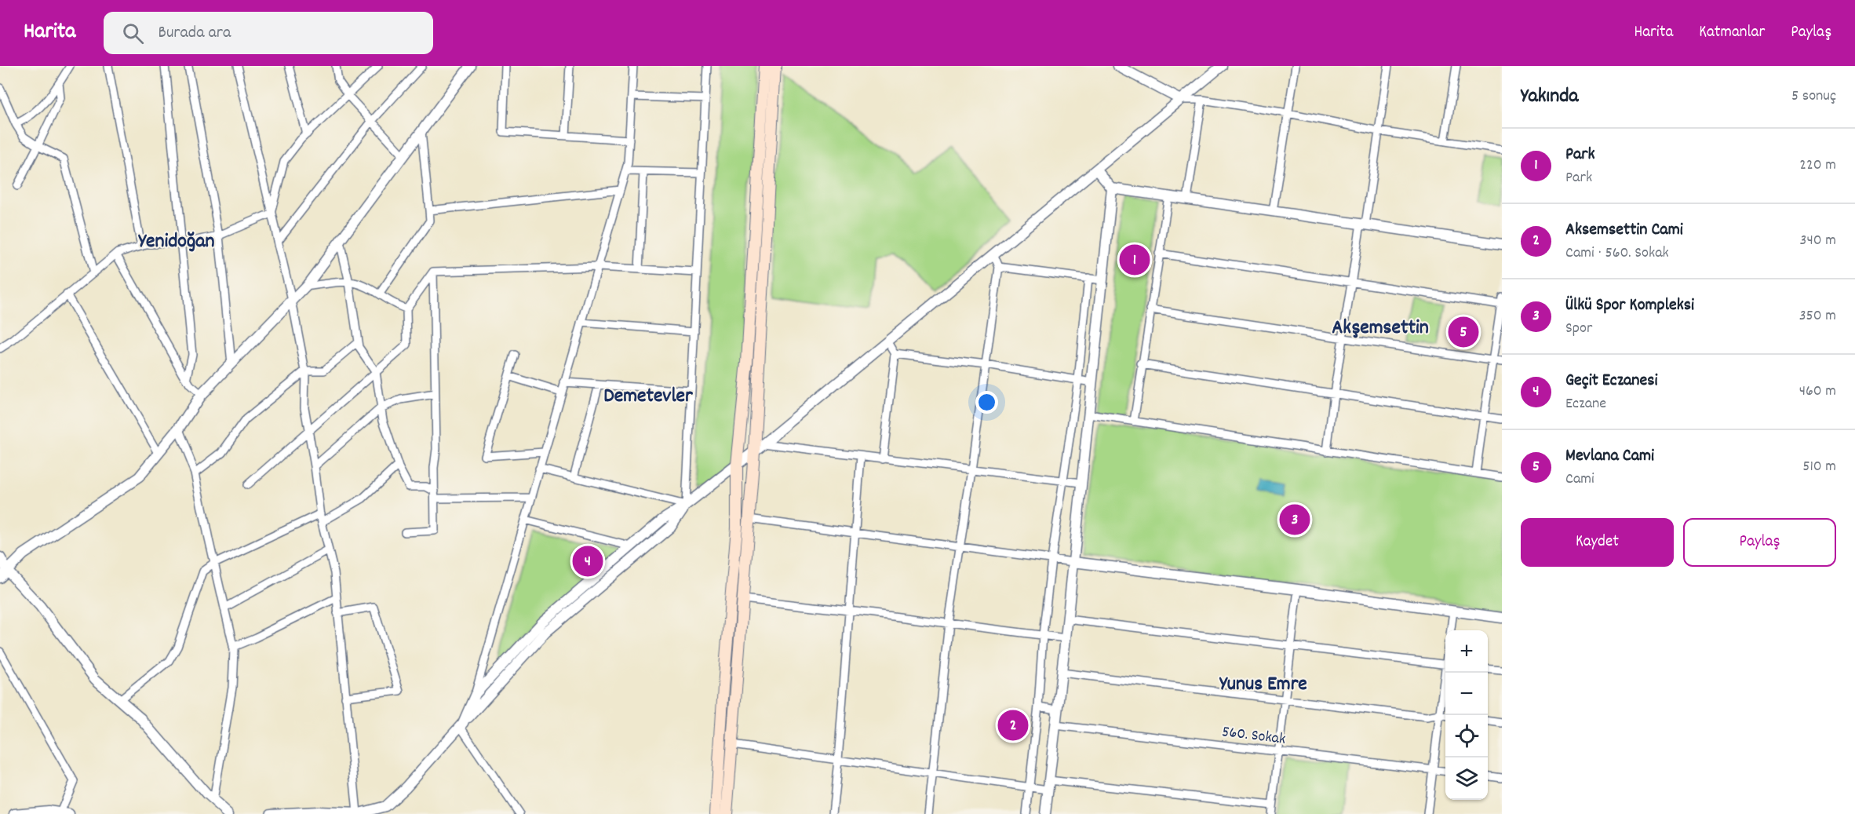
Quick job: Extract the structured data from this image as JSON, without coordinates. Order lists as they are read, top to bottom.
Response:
{
  "streets": {
    "street": ["560. Sokak"]
  },
  "districts": [
    "Yenidoğan",
    "Akşemsettin",
    "Demetevler",
    "Yunus Emre"
  ],
  "page": {
    "header": "Harita",
    "search": "Burada ara",
    "nav": ["Harita", "Katmanlar", "Paylaş"],
    "heading": ["Yakında", "5 sonuç"],
    "list": [
      {
        "mark": "1",
        "name": "Park",
        "note": "Park",
        "value": "220 m"
      },
      {
        "mark": "2",
        "name": "Aksemsettin Cami",
        "note": "Cami · 560. Sokak",
        "value": "340 m"
      },
      {
        "mark": "3",
        "name": "Ülkü Spor Kompleksi",
        "note": "Spor",
        "value": "350 m"
      },
      {
        "mark": "4",
        "name": "Geçit Eczanesi",
        "note": "Eczane",
        "value": "460 m"
      },
      {
        "mark": "5",
        "name": "Mevlana Cami",
        "note": "Cami",
        "value": "510 m"
      }
    ],
    "pins": [
      "1",
      "5",
      "3",
      "4",
      "2"
    ],
    "buttons": ["Kaydet", "Paylaş"],
    "map_buttons": ["+", "−"]
  }
}
